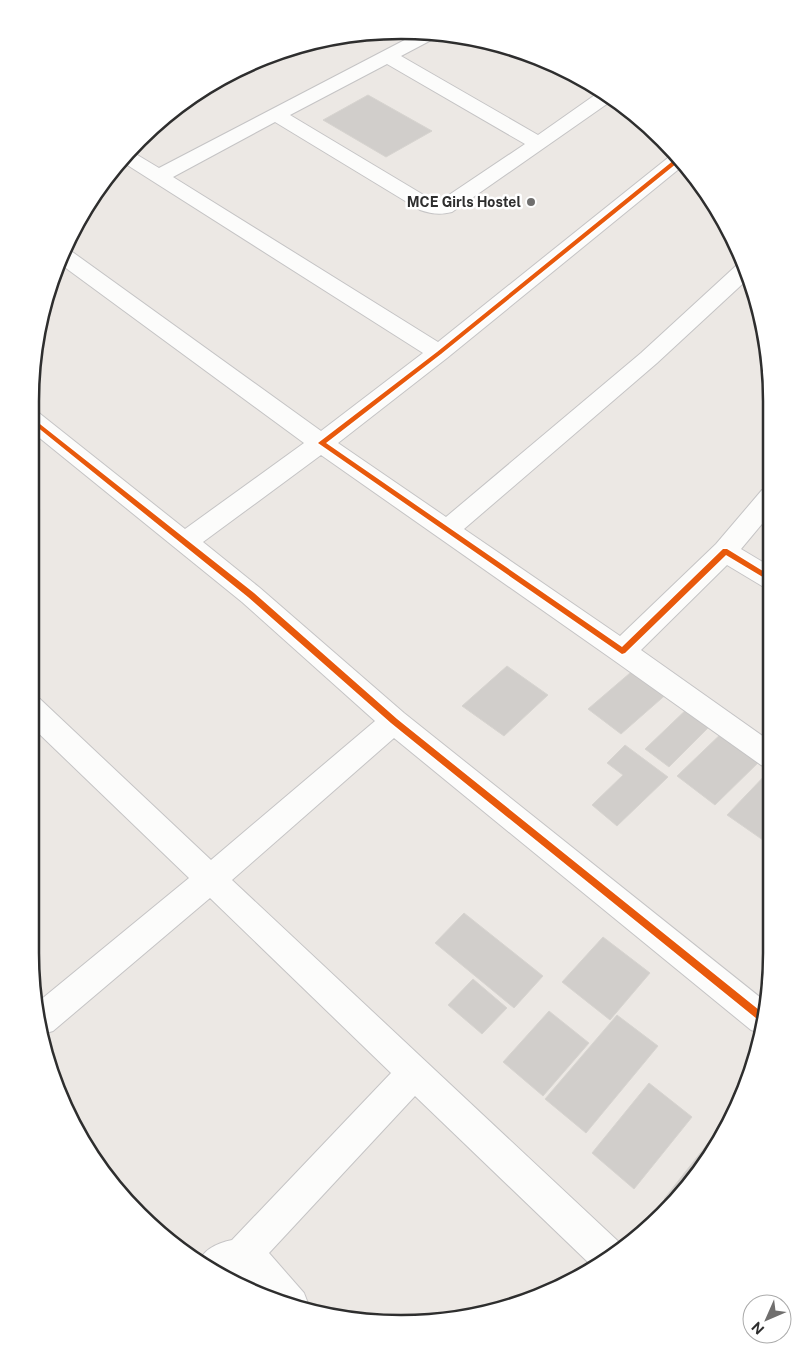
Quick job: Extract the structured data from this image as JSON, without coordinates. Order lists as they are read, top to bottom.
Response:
{
  "places": ["MCE Girls Hostel"],
  "north": "bottom left"
}
